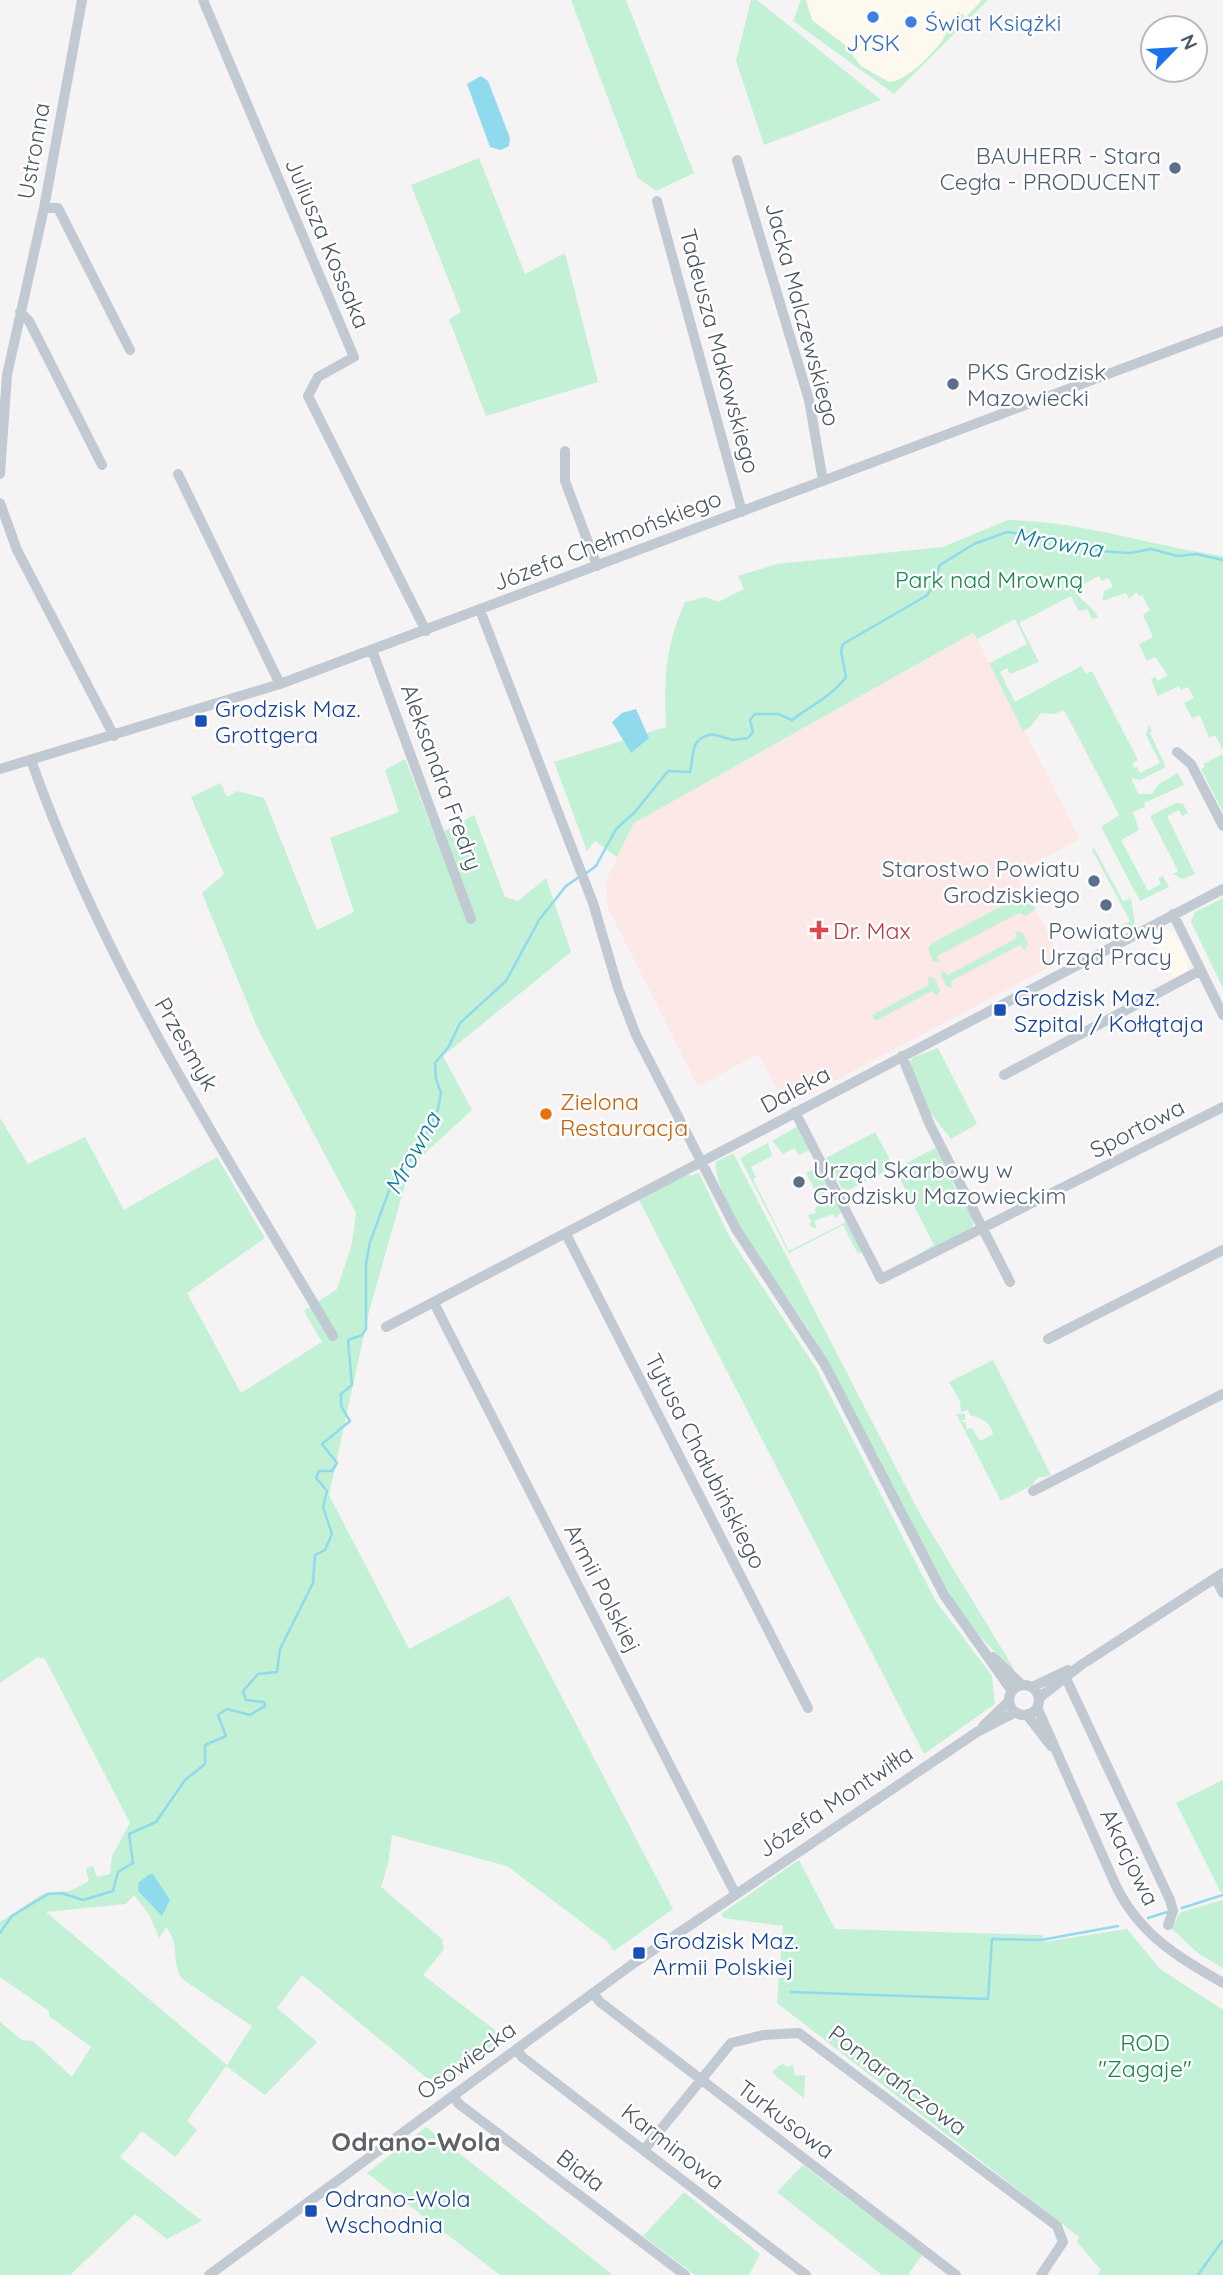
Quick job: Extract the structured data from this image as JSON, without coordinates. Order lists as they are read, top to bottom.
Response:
{
  "streets": {
    "street": [
      "Ustronna",
      "Juliusza Kossaka",
      "Jacka Malczewskiego",
      "Tadeusza Makowskiego",
      "Józefa Chełmońskiego",
      "Aleksandra Fredry",
      "Przesmyk",
      "Daleka",
      "Sportowa",
      "Tytusa Chałubińskiego",
      "Armii Polskiej",
      "Józefa Montwiłła",
      "Akacjowa",
      "Osowiecka",
      "Pomarańczowa",
      "Turkusowa",
      "Karminowa",
      "Biała"
    ]
  },
  "crossings": [
    ["Juliusza Kossaka", "Józefa Chełmońskiego"],
    ["Jacka Malczewskiego", "Józefa Chełmońskiego"],
    ["Tadeusza Makowskiego", "Józefa Chełmońskiego"],
    ["Józefa Chełmońskiego", "Aleksandra Fredry"],
    ["Józefa Chełmońskiego", "Przesmyk"],
    ["Daleka", "Sportowa"],
    ["Daleka", "Tytusa Chałubińskiego"],
    ["Daleka", "Armii Polskiej"],
    ["Armii Polskiej", "Józefa Montwiłła"],
    ["Józefa Montwiłła", "Akacjowa"],
    ["Józefa Montwiłła", "Osowiecka"],
    ["Osowiecka", "Turkusowa"],
    ["Osowiecka", "Karminowa"],
    ["Osowiecka", "Biała"],
    ["Pomarańczowa", "Turkusowa"],
    ["Pomarańczowa", "Karminowa"]
  ],
  "districts": ["Odrano-Wola"],
  "water": ["Mrowna"],
  "parks": ["Park nad Mrowną", "ROD \"Zagaje\""],
  "places": {
    "other": [
      "JYSK",
      "Świat Książki",
      "BAUHERR - Stara Cegła - PRODUCENT",
      "PKS Grodzisk Mazowiecki",
      "Starostwo Powiatu Grodziskiego",
      "Powiatowy Urząd Pracy",
      "Zielona Restauracja",
      "Urząd Skarbowy w Grodzisku Mazowieckim"
    ],
    "transit": [
      "Grodzisk Maz. Grottgera",
      "Grodzisk Maz. Szpital / Kołłątaja",
      "Grodzisk Maz. Armii Polskiej",
      "Odrano-Wola Wschodnia"
    ],
    "health": ["Dr. Max"]
  },
  "north": "top right"
}
